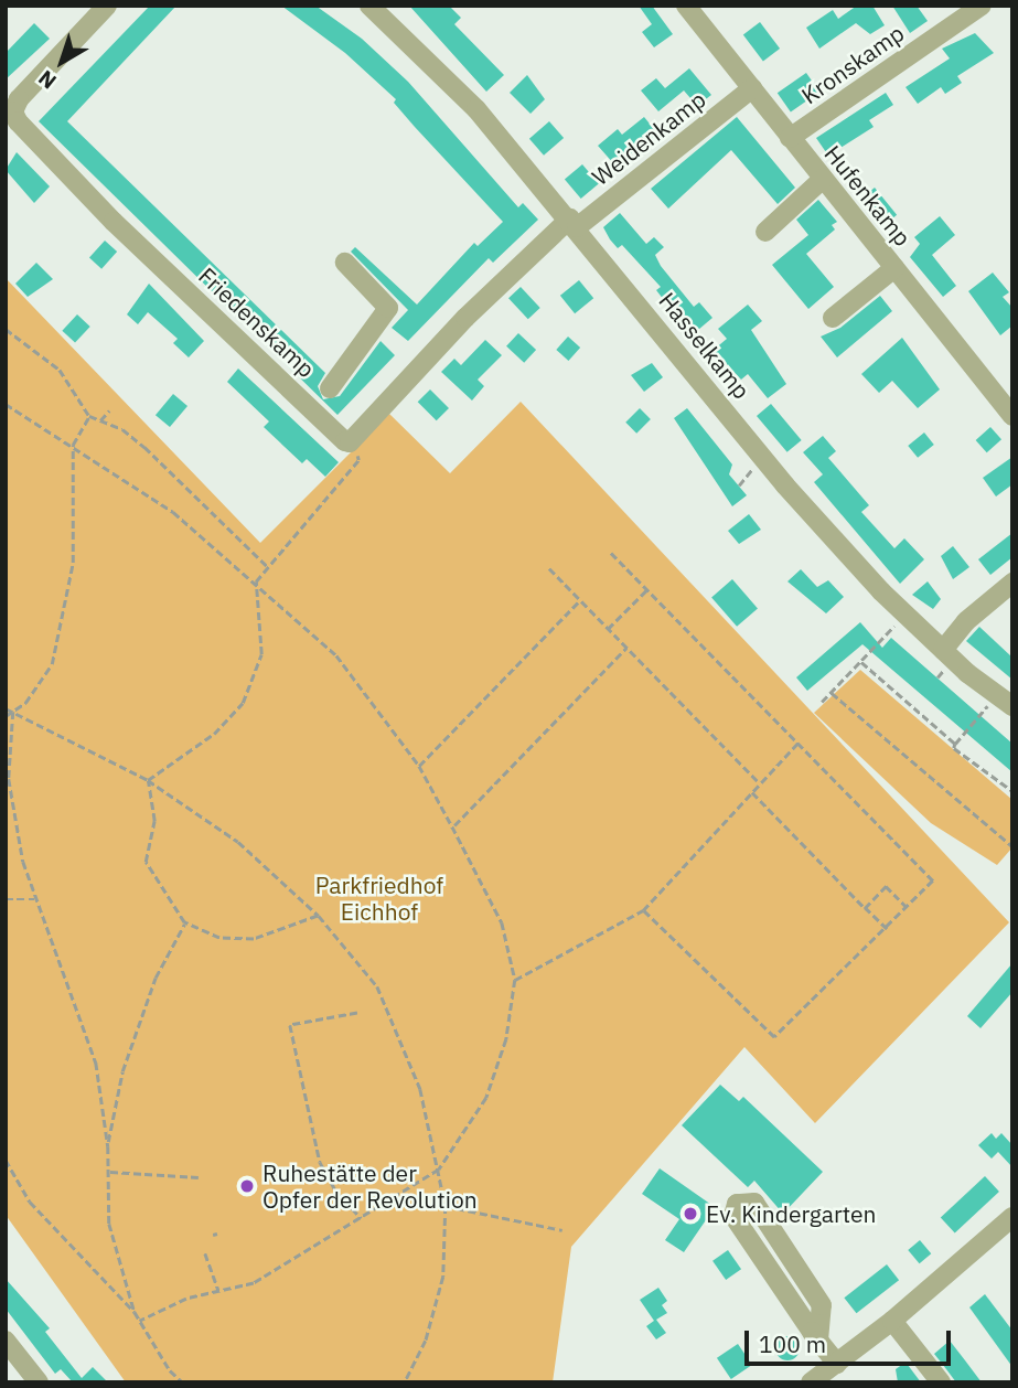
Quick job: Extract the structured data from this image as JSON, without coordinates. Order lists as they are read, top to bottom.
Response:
{
  "streets": {
    "street": [
      "Kronskamp",
      "Weidenkamp",
      "Hufenkamp",
      "Friedenskamp",
      "Hasselkamp"
    ]
  },
  "crossings": [
    ["Kronskamp", "Hufenkamp"],
    ["Weidenkamp", "Hufenkamp"],
    ["Weidenkamp", "Hasselkamp"]
  ],
  "parks": ["Parkfriedhof Eichhof"],
  "places": ["Ruhestätte der Opfer der Revolution", "Ev. Kindergarten"],
  "scale_bar": "100 m",
  "north": "bottom left"
}
